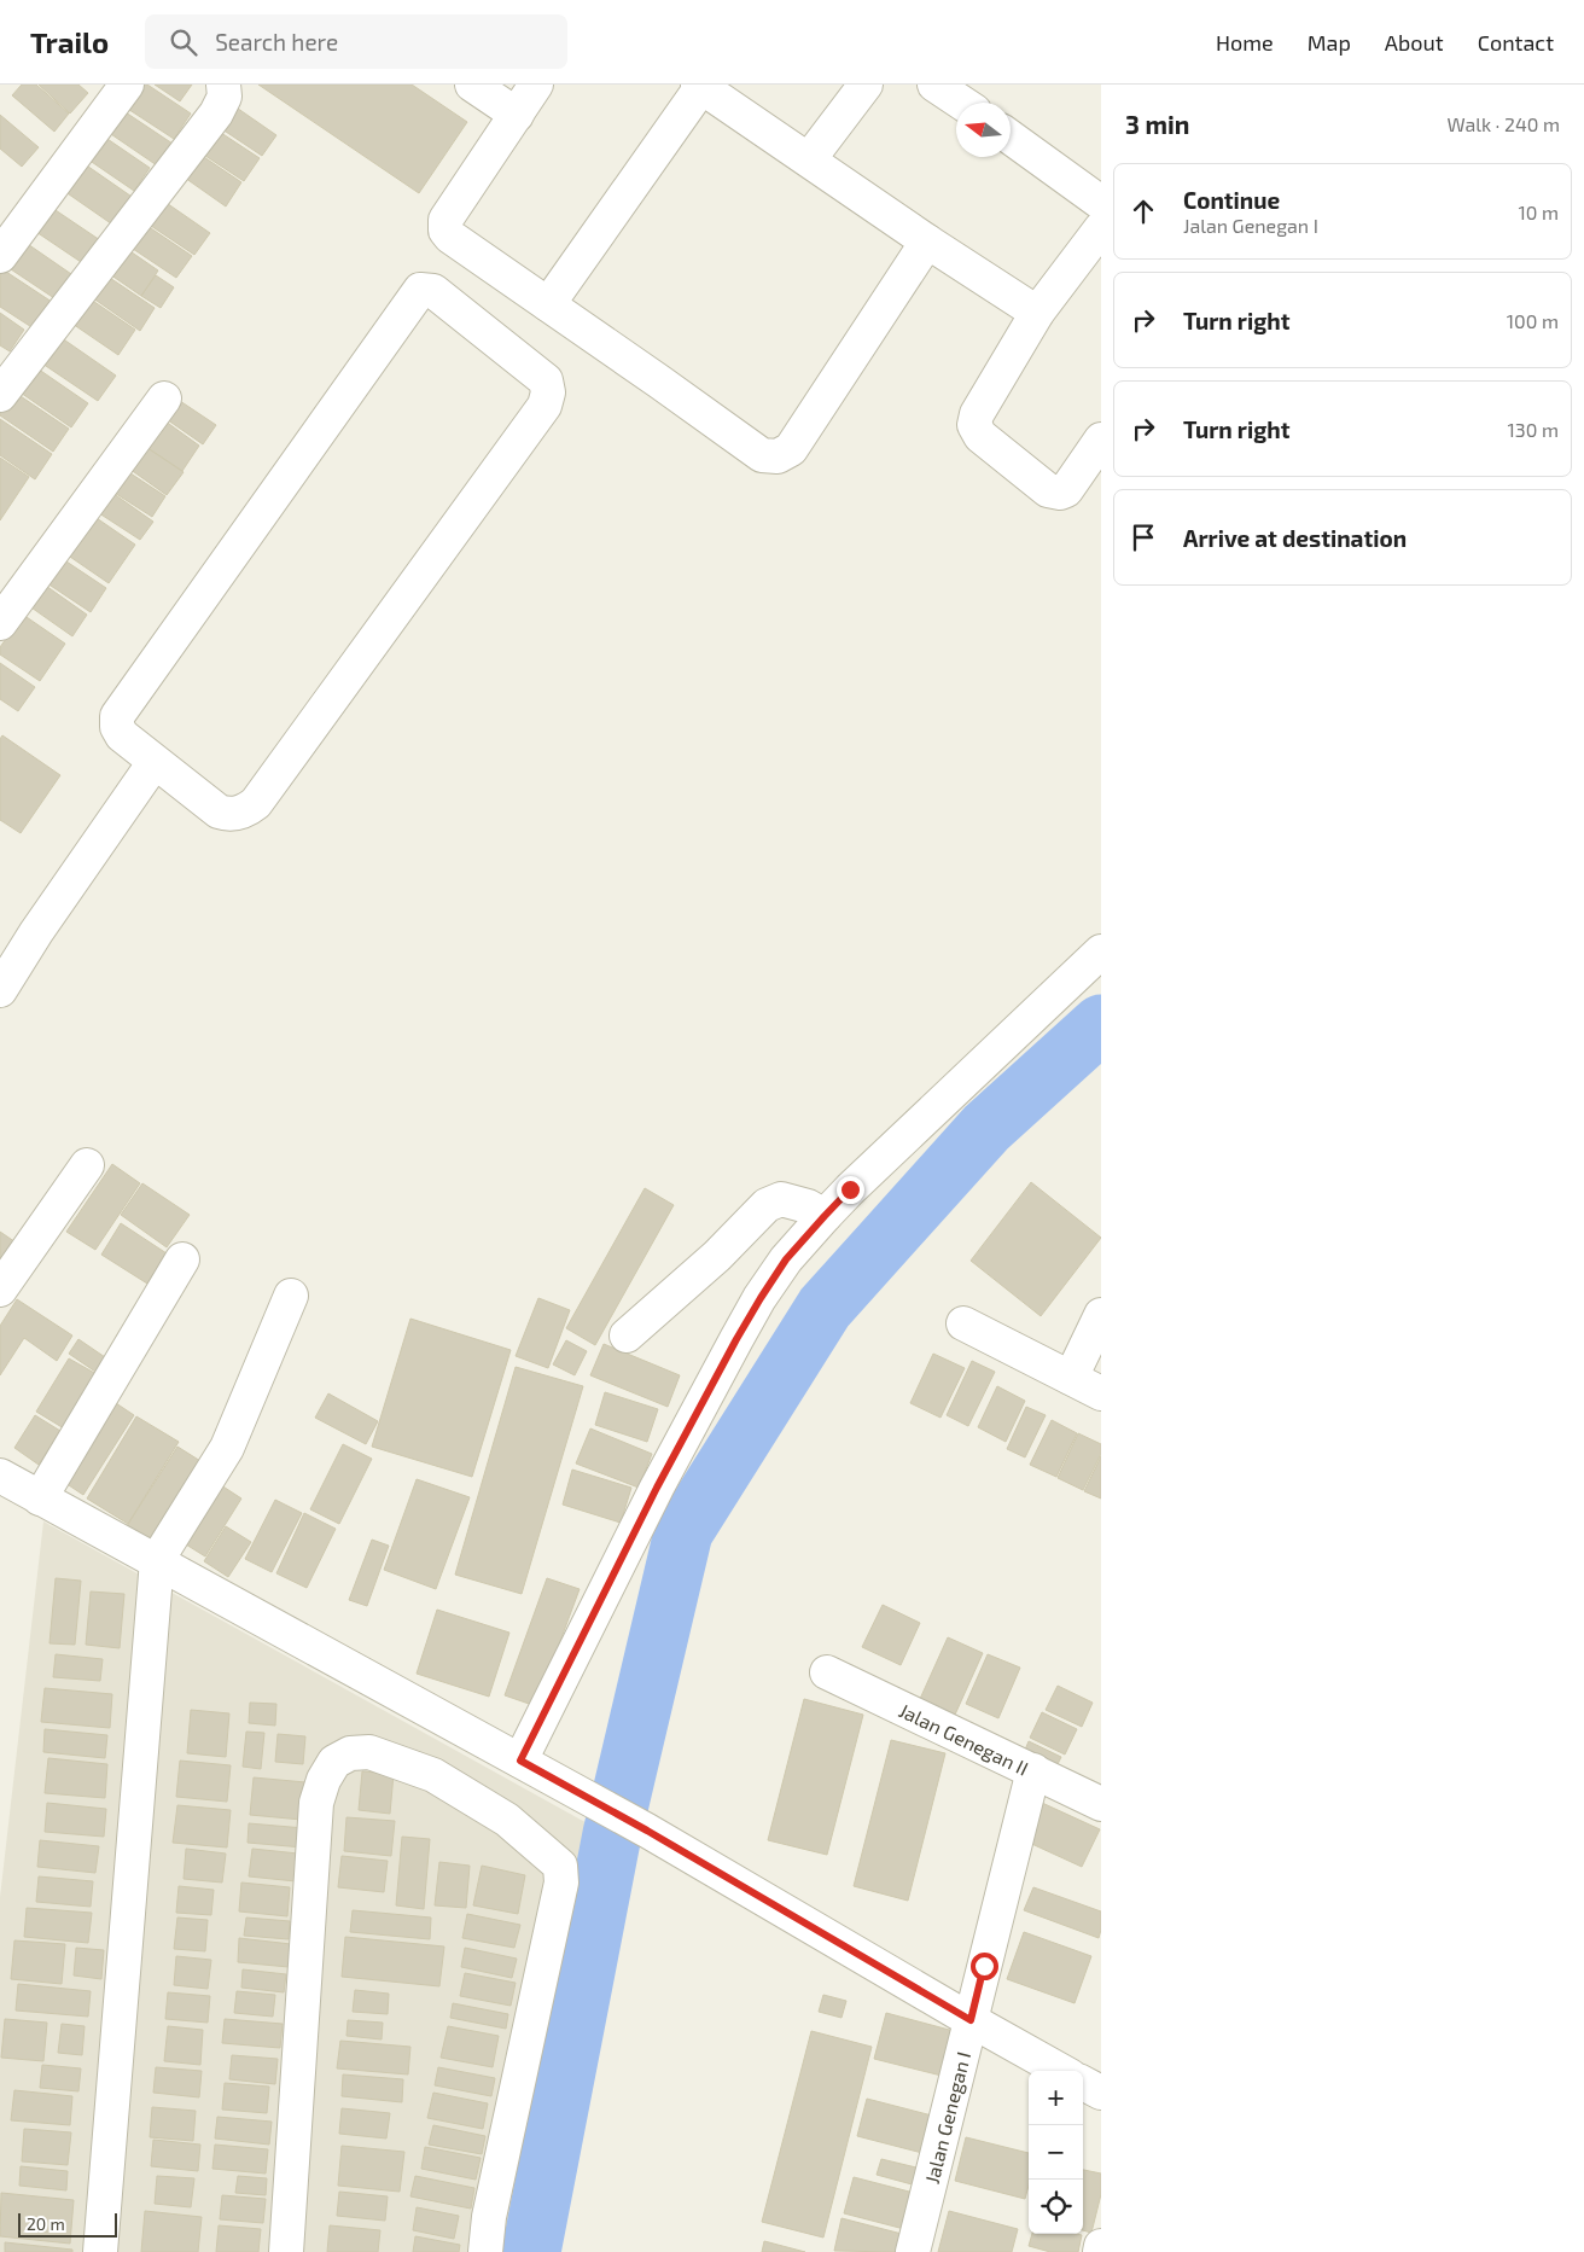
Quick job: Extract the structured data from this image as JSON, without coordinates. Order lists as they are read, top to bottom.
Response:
{
  "streets": {
    "street": ["Jalan Genegan II", "Jalan Genegan I"]
  },
  "crossings": [
    ["Jalan Genegan II", "Jalan Genegan I"]
  ],
  "scale_bar": "20 m",
  "north": "left",
  "page": {
    "header": "Trailo",
    "search": "Search here",
    "nav": [
      "Home",
      "Map",
      "About",
      "Contact"
    ],
    "heading": ["3 min", "Walk · 240 m"],
    "list": [
      ["Continue", "Jalan Genegan I", "10 m"],
      ["Turn right", "100 m"],
      ["Turn right", "130 m"],
      "Arrive at destination"
    ],
    "map_buttons": ["+", "−"],
    "scale": "20 m"
  }
}
